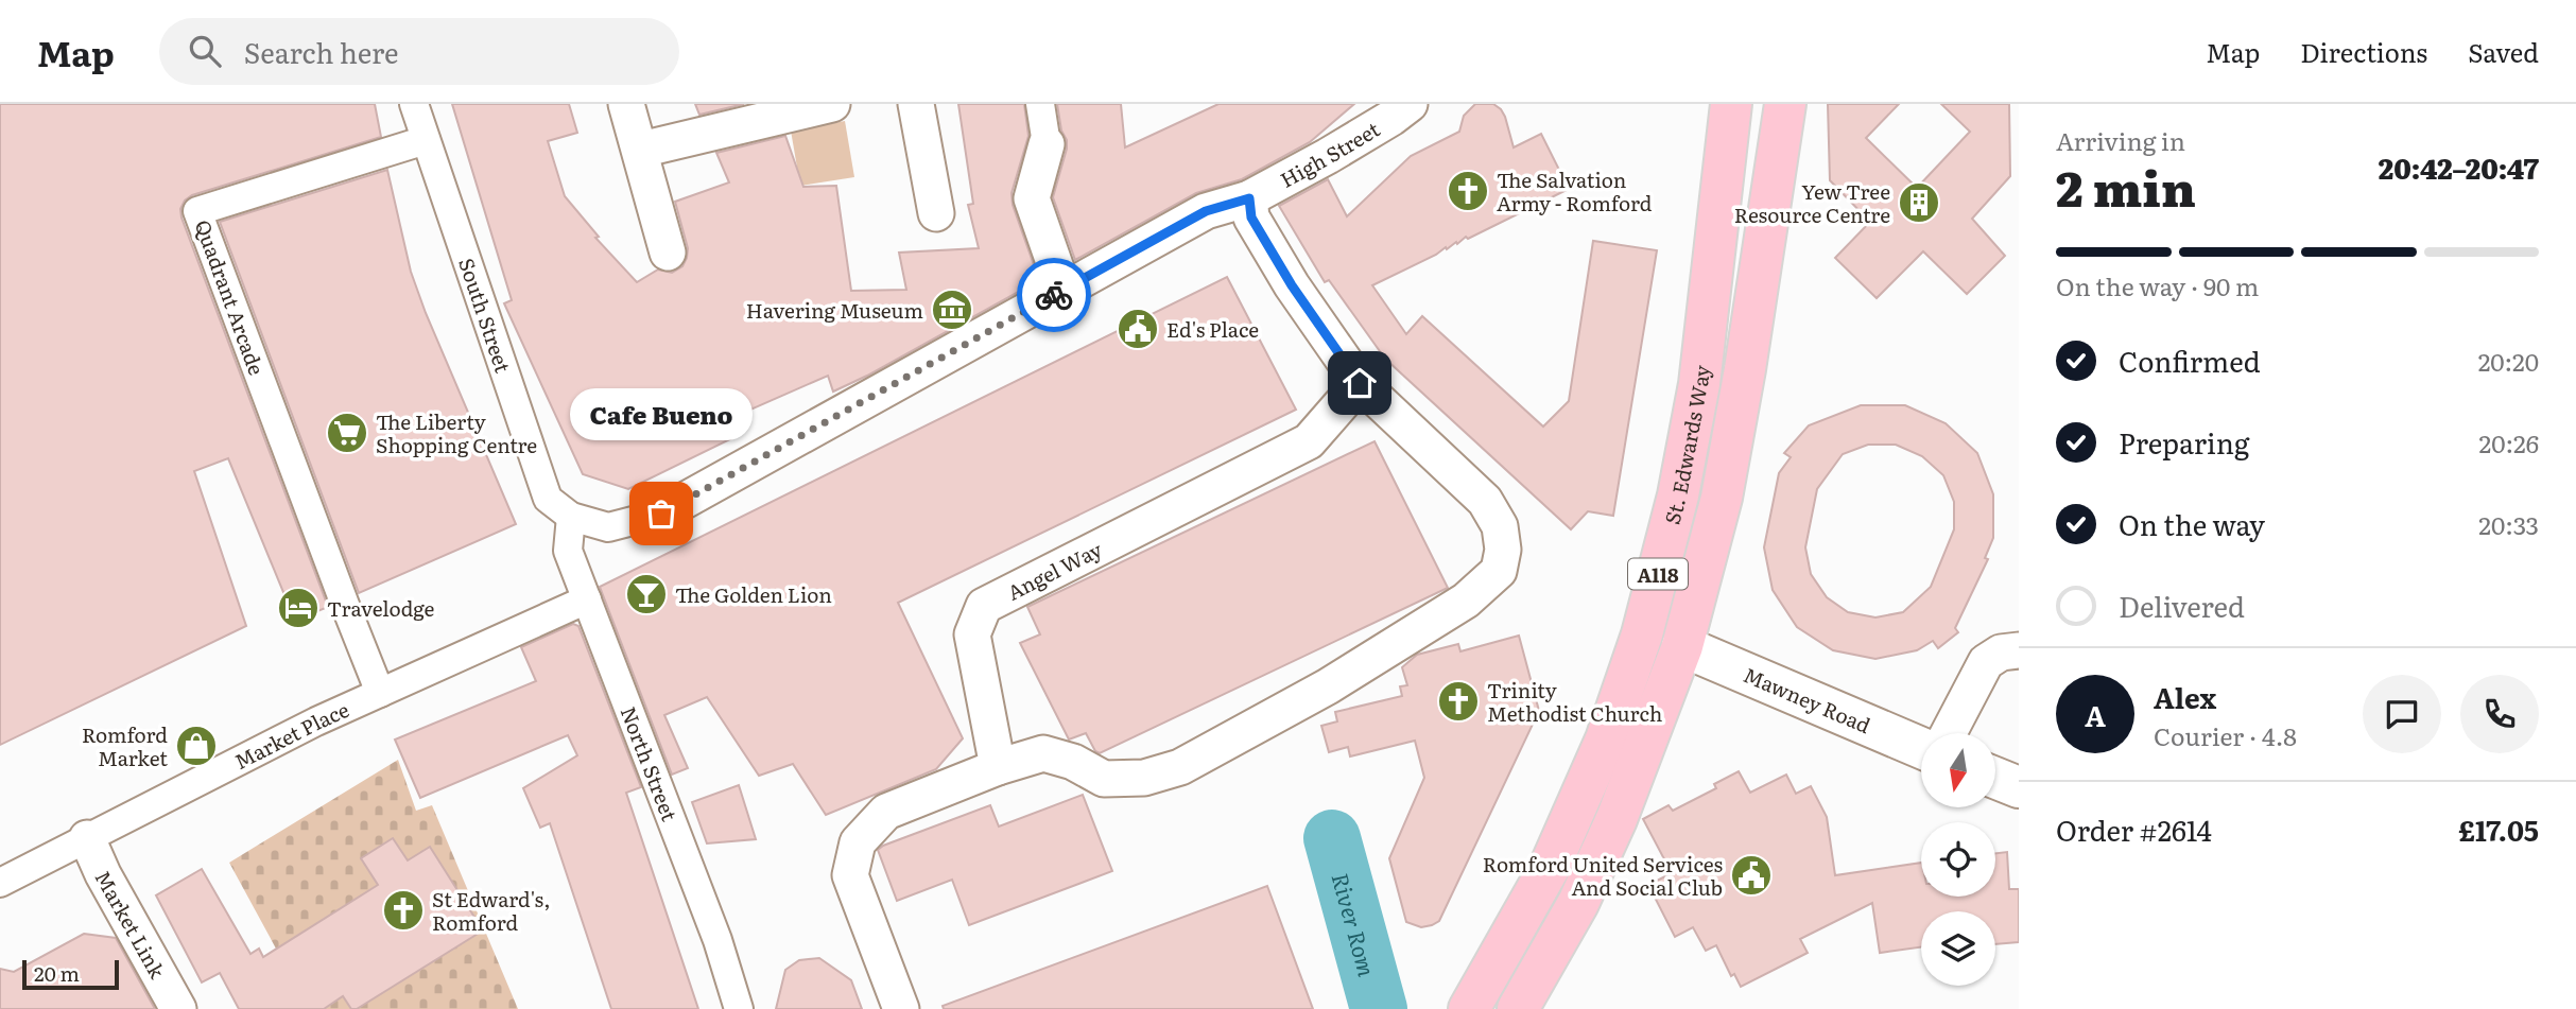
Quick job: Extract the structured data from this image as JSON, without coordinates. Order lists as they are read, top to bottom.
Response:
{
  "streets": {
    "main road": ["St. Edwards Way", "A118"],
    "street": [
      "High Street",
      "Quadrant Arcade",
      "South Street",
      "Angel Way",
      "Mawney Road",
      "Market Place",
      "North Street",
      "Market Link"
    ]
  },
  "crossings": [
    ["High Street", "South Street"],
    ["High Street", "North Street"],
    ["Quadrant Arcade", "South Street"],
    ["Quadrant Arcade", "Market Place"],
    ["South Street", "North Street"],
    ["A118", "Mawney Road"],
    ["Market Place", "North Street"],
    ["Market Place", "Market Link"]
  ],
  "water": ["River Rom"],
  "places": {
    "church": ["The Salvation Army - Romford", "Trinity Methodist Church", "St Edward's, Romford"],
    "building": ["Yew Tree Resource Centre"],
    "museum": ["Havering Museum"],
    "public building": ["Ed's Place", "Romford United Services And Social Club"],
    "supermarket": ["The Liberty Shopping Centre"],
    "other": ["Cafe Bueno"],
    "bar": ["The Golden Lion"],
    "hotel": ["Travelodge"],
    "shop": ["Romford Market"]
  },
  "scale_bar": "20 m",
  "north": "bottom",
  "page": {
    "header": "Map",
    "search": "Search here",
    "nav": ["Map", "Directions", "Saved"],
    "heading": ["2 min", "Arriving in", "20:42–20:47"],
    "panel": [
      "Alex",
      "Courier · 4.8",
      "Order #2614",
      "£17.05"
    ],
    "bar": "On the way · 90 m",
    "list": [
      ["Confirmed", "20:20"],
      ["Preparing", "20:26"],
      ["On the way", "20:33"],
      "Delivered"
    ],
    "bubble": "Cafe Bueno",
    "round": "A",
    "scale": "20 m"
  }
}
